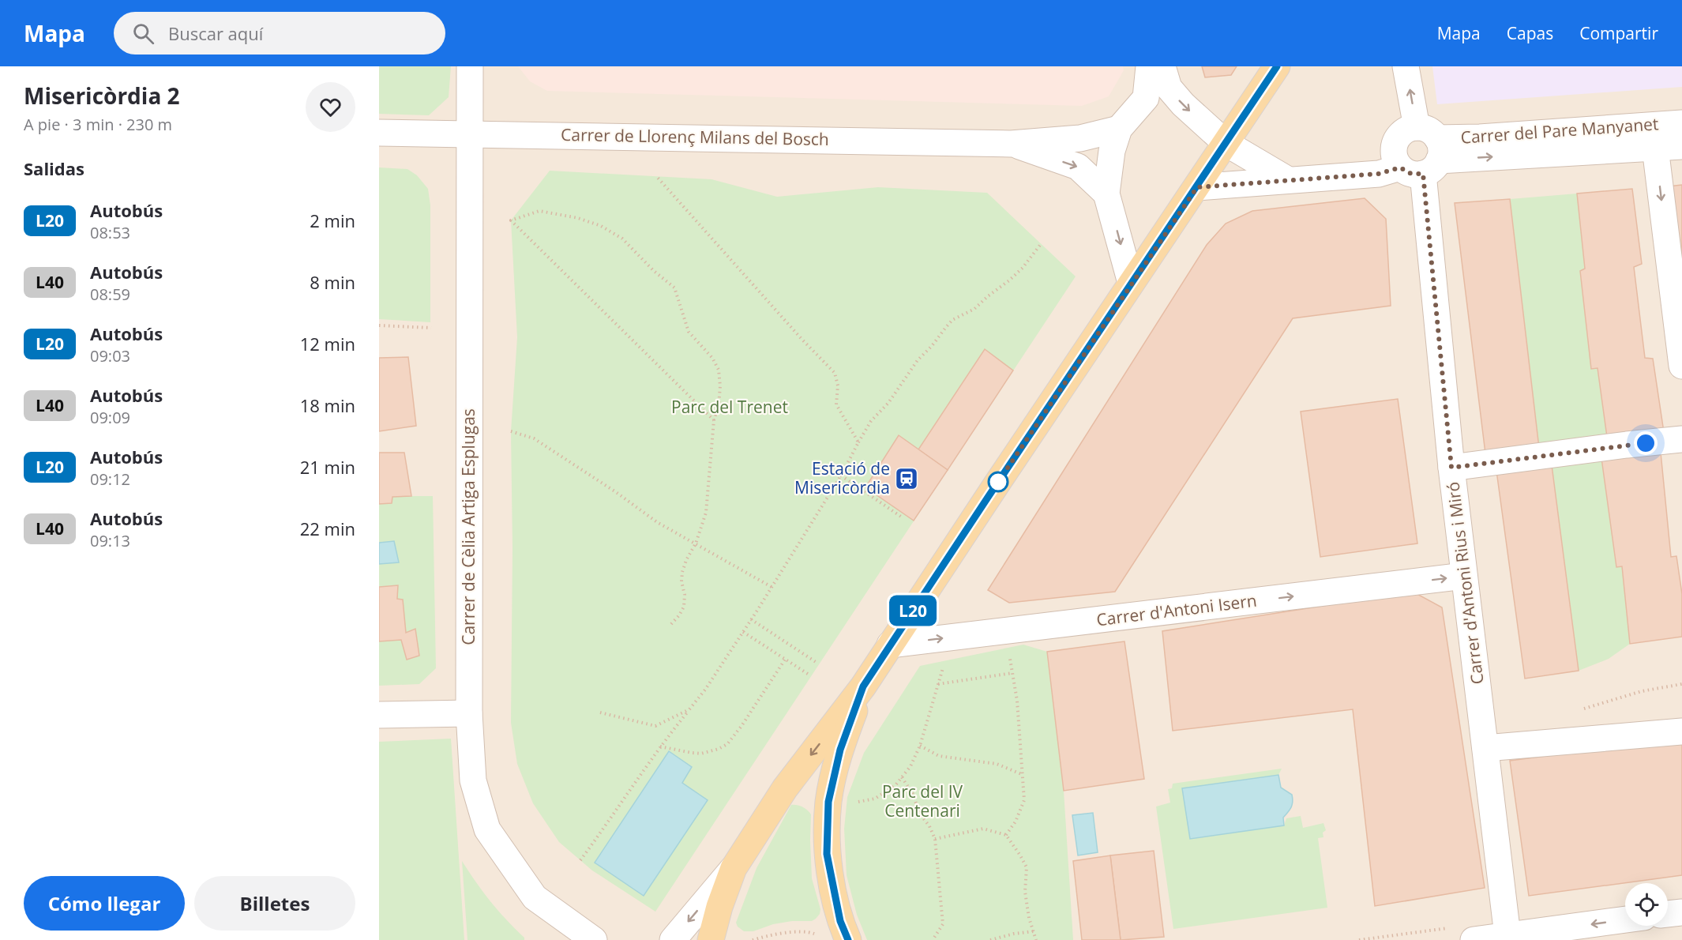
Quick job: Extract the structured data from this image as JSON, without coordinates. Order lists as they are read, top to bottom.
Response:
{
  "streets": {
    "street": [
      "Carrer del Pare Manyanet",
      "Carrer de Llorenç Milans del Bosch",
      "Carrer de Cèlia Artiga Esplugas",
      "Carrer d'Antoni Rius i Miró",
      "Carrer d'Antoni Isern"
    ]
  },
  "crossings": [
    ["Carrer del Pare Manyanet", "Carrer d'Antoni Rius i Miró"],
    ["Carrer de Llorenç Milans del Bosch", "Carrer de Cèlia Artiga Esplugas"],
    ["Carrer d'Antoni Rius i Miró", "Carrer d'Antoni Isern"]
  ],
  "one_way": ["Carrer d'Antoni Isern"],
  "parks": ["Parc del Trenet", "Parc del IV Centenari"],
  "places": {
    "station": ["Estació de Misericòrdia"]
  },
  "lines": ["bus line L20"],
  "page": {
    "header": "Mapa",
    "search": "Buscar aquí",
    "nav": ["Mapa", "Capas", "Compartir"],
    "heading": [
      ["Misericòrdia 2", "A pie · 3 min · 230 m"],
      "Salidas"
    ],
    "on_map": "L20",
    "list": [
      {
        "mark": "L20",
        "name": "Autobús",
        "note": "08:53",
        "value": "2 min"
      },
      {
        "mark": "L40",
        "name": "Autobús",
        "note": "08:59",
        "value": "8 min"
      },
      {
        "mark": "L20",
        "name": "Autobús",
        "note": "09:03",
        "value": "12 min"
      },
      {
        "mark": "L40",
        "name": "Autobús",
        "note": "09:09",
        "value": "18 min"
      },
      {
        "mark": "L20",
        "name": "Autobús",
        "note": "09:12",
        "value": "21 min"
      },
      {
        "mark": "L40",
        "name": "Autobús",
        "note": "09:13",
        "value": "22 min"
      }
    ],
    "buttons": ["Cómo llegar", "Billetes"]
  }
}
